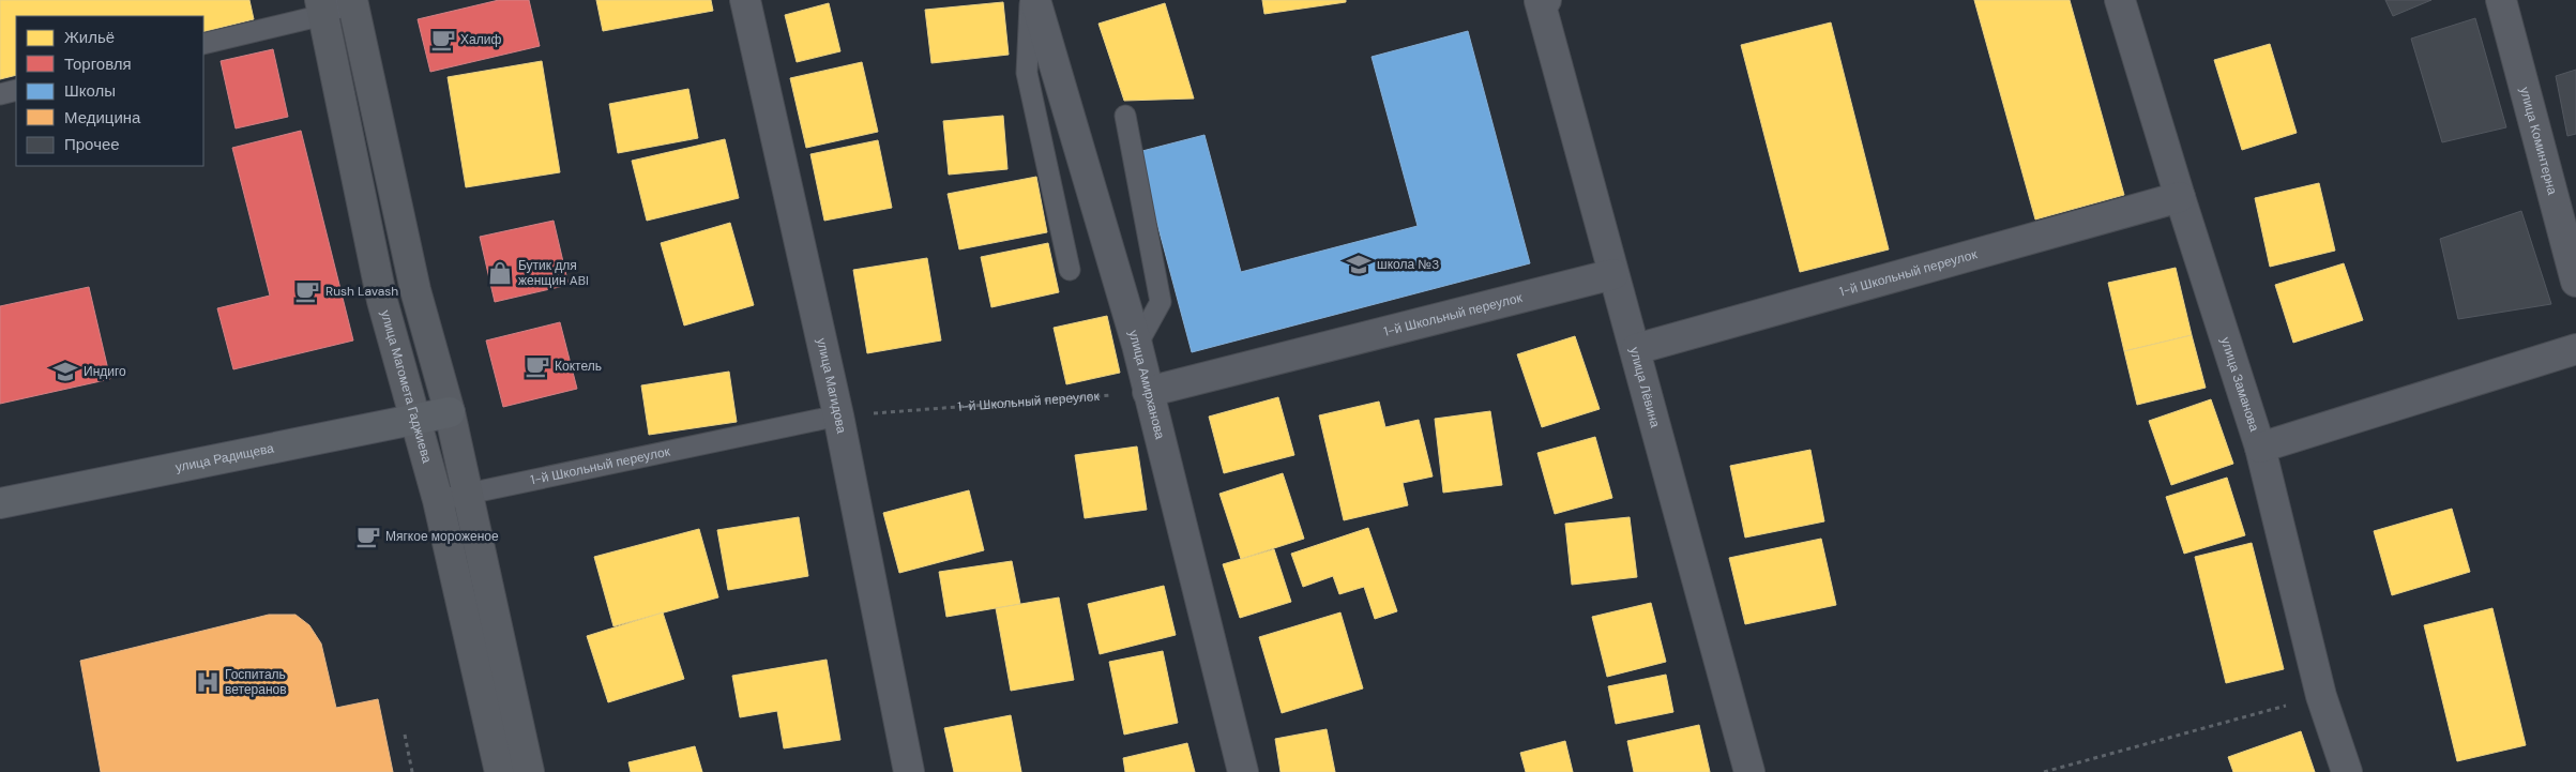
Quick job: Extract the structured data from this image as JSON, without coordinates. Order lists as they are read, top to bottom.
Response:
{
  "streets": {
    "main road": ["улица Магомета Гаджиева", "улица Радищева"],
    "street": [
      "улица Коминтерна",
      "1-й Школьный переулок",
      "улица Амирханова",
      "улица Заманова",
      "улица Магидова",
      "улица Лёвина"
    ]
  },
  "crossings": [
    ["1-й Школьный переулок", "улица Амирханова"],
    ["1-й Школьный переулок", "улица Заманова"],
    ["1-й Школьный переулок", "улица Магидова"],
    ["1-й Школьный переулок", "улица Магомета Гаджиева"],
    ["1-й Школьный переулок", "улица Лёвина"],
    ["улица Магомета Гаджиева", "улица Радищева"]
  ],
  "places": {
    "cafe": [
      "Халиф",
      "Rush Lavash",
      "Коктель",
      "Мягкое мороженое"
    ],
    "school or university": ["школа №3", "Индиго"],
    "shop": ["Бутик для женщин ABI"],
    "hospital": ["Госпиталь ветеранов"]
  },
  "legend": [
    "Жильё",
    "Торговля",
    "Школы",
    "Медицина",
    "Прочее"
  ]
}
